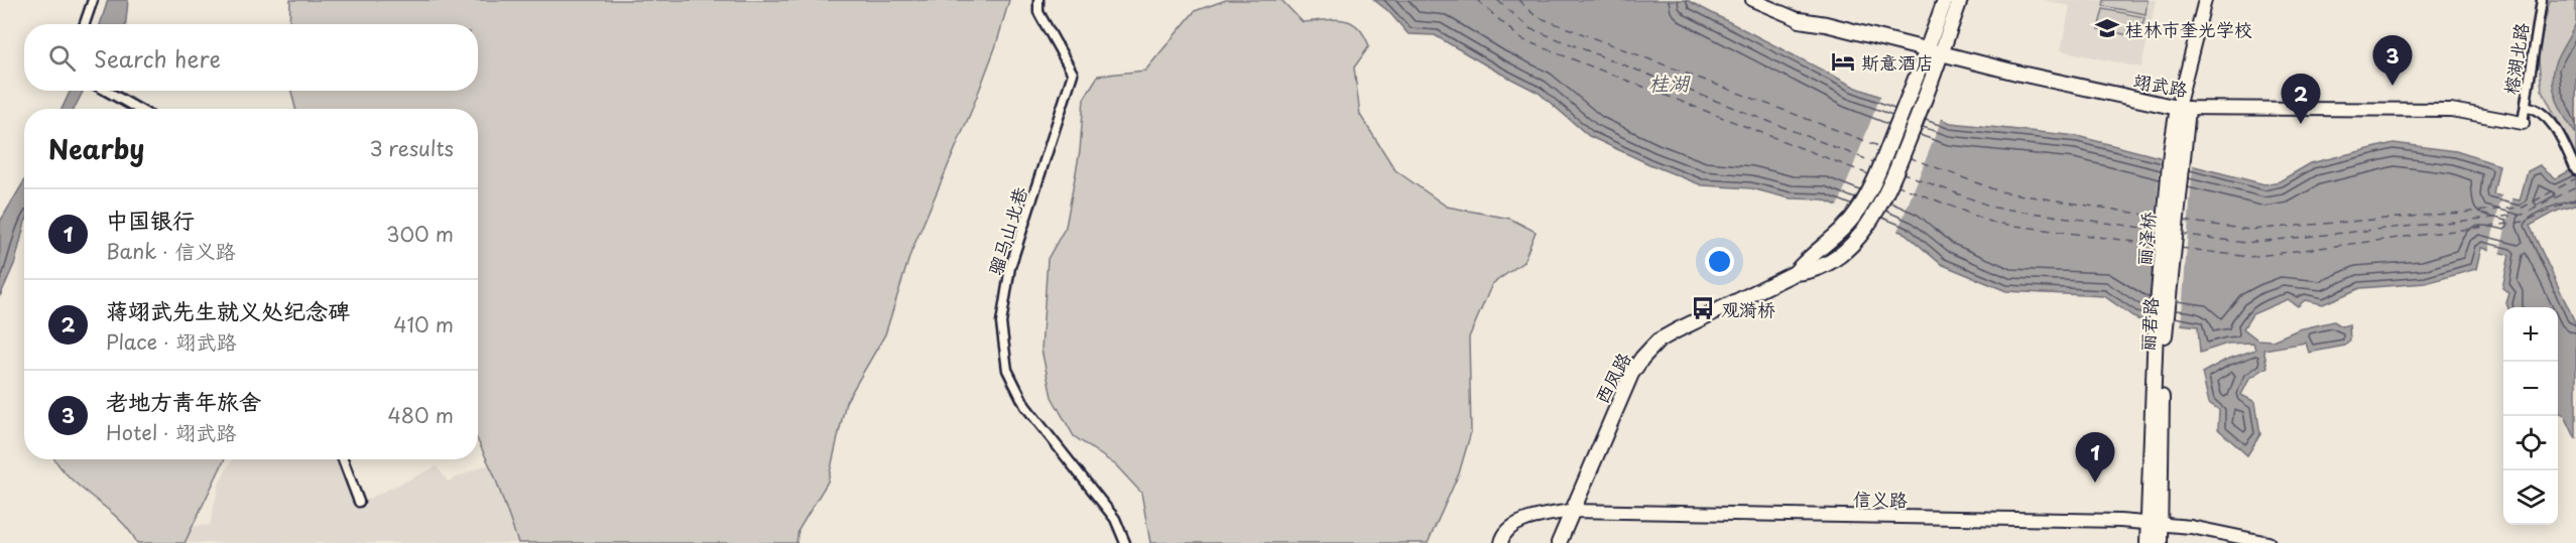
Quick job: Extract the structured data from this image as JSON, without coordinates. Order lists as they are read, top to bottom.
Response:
{
  "streets": {
    "main road": [
      "翊武路",
      "丽泽桥",
      "丽君路",
      "西凤路"
    ],
    "street": ["榕湖北路", "骝马山北巷", "信义路"]
  },
  "crossings": [
    ["榕湖北路", "翊武路"],
    ["翊武路", "丽泽桥"],
    ["翊武路", "西凤路"],
    ["丽泽桥", "丽君路"],
    ["丽君路", "信义路"],
    ["西凤路", "信义路"]
  ],
  "water": ["桂湖"],
  "places": {
    "school or university": ["桂林市奎光学校"],
    "hotel": ["斯意酒店"],
    "bus stop": ["观漪桥"]
  },
  "page": {
    "search": "Search here",
    "pins": ["3", "2", "1"],
    "heading": ["Nearby", "3 results"],
    "list": [
      {
        "mark": "1",
        "name": "中国银行",
        "note": "Bank · 信义路",
        "value": "300 m"
      },
      {
        "mark": "2",
        "name": "蒋翊武先生就义处纪念碑",
        "note": "Place · 翊武路",
        "value": "410 m"
      },
      {
        "mark": "3",
        "name": "老地方青年旅舍",
        "note": "Hotel · 翊武路",
        "value": "480 m"
      }
    ],
    "map_buttons": ["+", "−"]
  }
}
